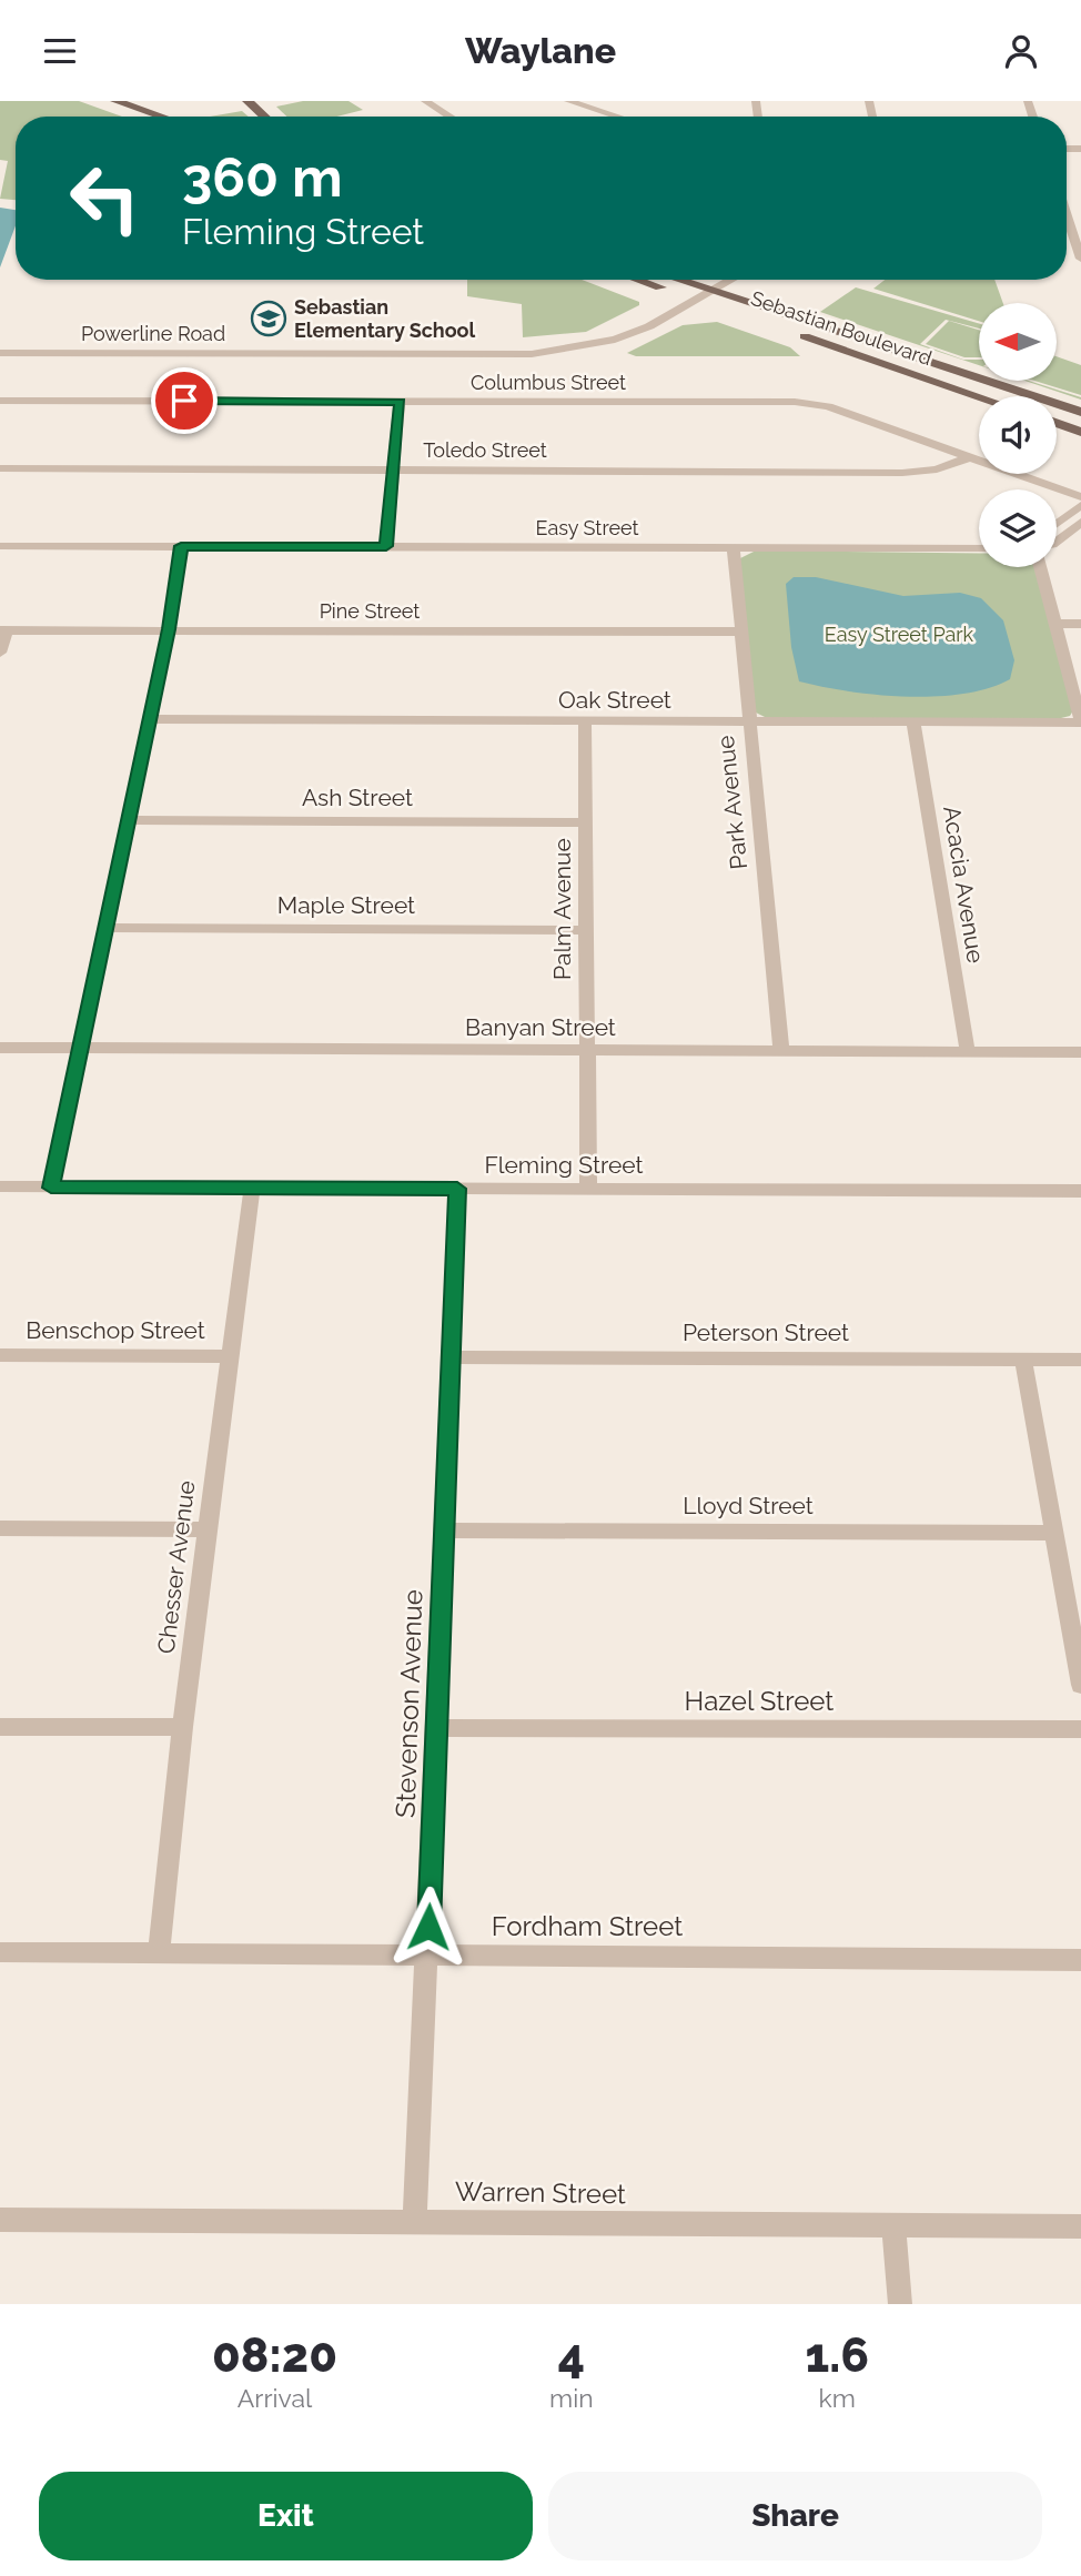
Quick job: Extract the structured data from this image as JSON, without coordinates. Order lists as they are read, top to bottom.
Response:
{
  "streets": {
    "main road": ["Sebastian Boulevard"],
    "street": [
      "Powerline Road",
      "Columbus Street",
      "Toledo Street",
      "Easy Street",
      "Pine Street",
      "Oak Street",
      "Ash Street",
      "Park Avenue",
      "Acacia Avenue",
      "Maple Street",
      "Palm Avenue",
      "Banyan Street",
      "Fleming Street",
      "Benschop Street",
      "Peterson Street",
      "Lloyd Street",
      "Chesser Avenue",
      "Hazel Street",
      "Stevenson Avenue",
      "Fordham Street",
      "Warren Street"
    ]
  },
  "crossings": [
    ["Sebastian Boulevard", "Powerline Road"],
    ["Columbus Street", "Toledo Street"],
    ["Easy Street", "Park Avenue"],
    ["Pine Street", "Park Avenue"],
    ["Oak Street", "Park Avenue"],
    ["Oak Street", "Acacia Avenue"],
    ["Oak Street", "Palm Avenue"],
    ["Ash Street", "Palm Avenue"],
    ["Park Avenue", "Banyan Street"],
    ["Acacia Avenue", "Banyan Street"],
    ["Maple Street", "Palm Avenue"],
    ["Palm Avenue", "Banyan Street"],
    ["Palm Avenue", "Fleming Street"],
    ["Fleming Street", "Chesser Avenue"],
    ["Fleming Street", "Stevenson Avenue"],
    ["Benschop Street", "Chesser Avenue"],
    ["Peterson Street", "Stevenson Avenue"],
    ["Lloyd Street", "Stevenson Avenue"],
    ["Chesser Avenue", "Fordham Street"],
    ["Hazel Street", "Stevenson Avenue"],
    ["Stevenson Avenue", "Fordham Street"],
    ["Stevenson Avenue", "Warren Street"]
  ],
  "parks": ["Easy Street Park"],
  "places": {
    "school or university": ["Sebastian Elementary School"]
  },
  "north": "left",
  "page": {
    "header": "Waylane",
    "turn": ["360 m", "Fleming Street"],
    "eta": [
      "08:20",
      "Arrival",
      "4",
      "min",
      "1.6",
      "km"
    ],
    "buttons": ["Exit", "Share"]
  }
}
